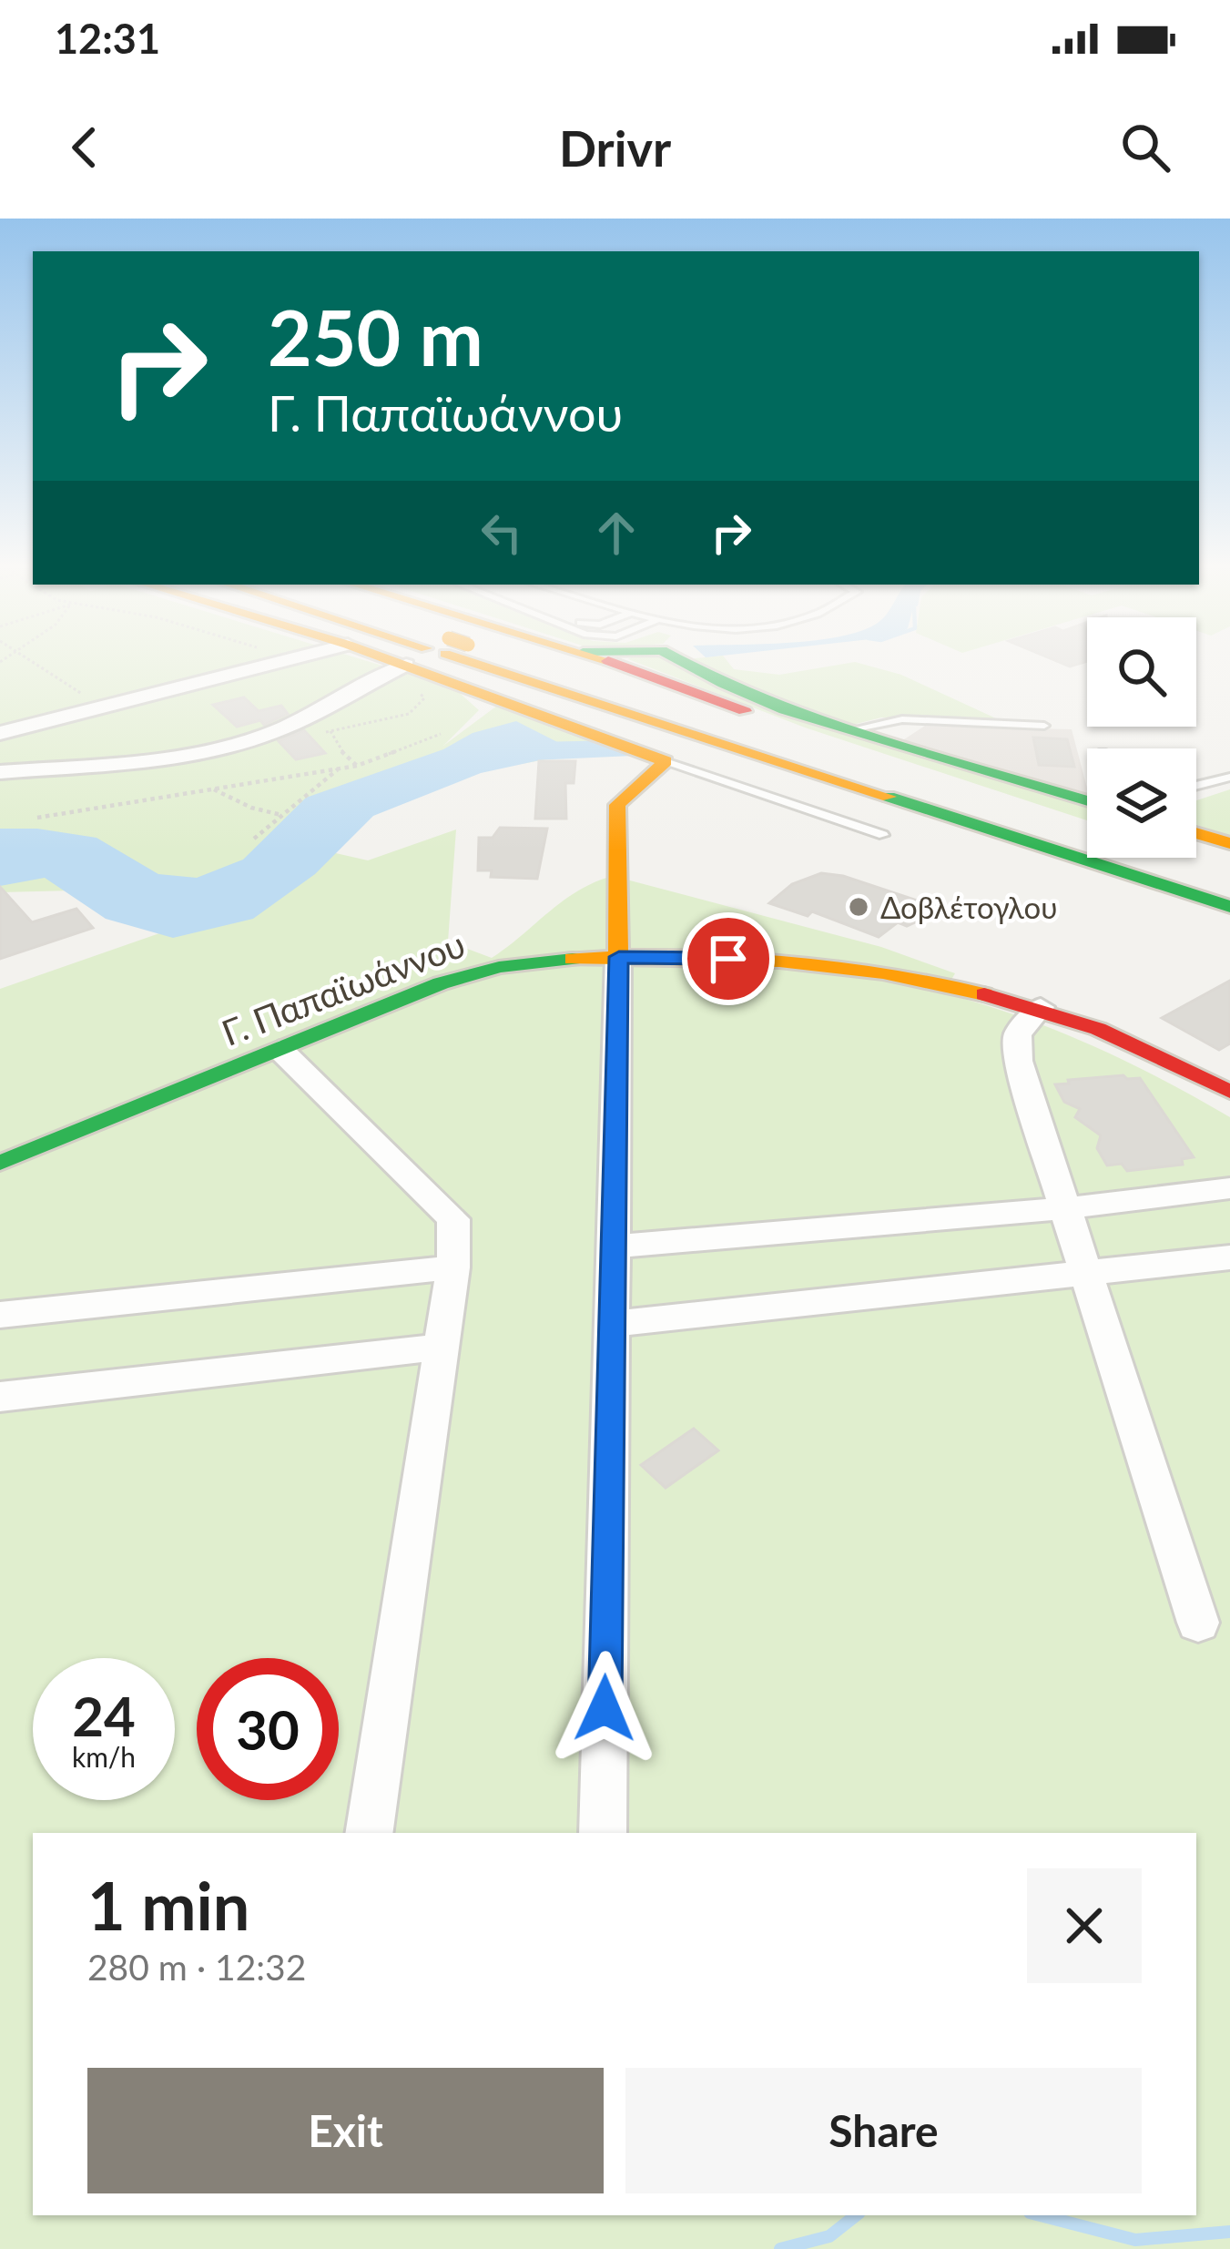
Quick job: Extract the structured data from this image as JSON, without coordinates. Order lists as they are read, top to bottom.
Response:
{
  "streets": {
    "main road": ["Γ. Παπαϊωάννου"]
  },
  "places": ["Δοβλέτογλου"],
  "page": {
    "status": "12:31",
    "header": "Drivr",
    "turn": ["250 m", "Γ. Παπαϊωάννου"],
    "speed": "24 km/h",
    "limit": "30",
    "heading": ["1 min", "280 m · 12:32"],
    "buttons": ["Exit", "Share"]
  }
}
